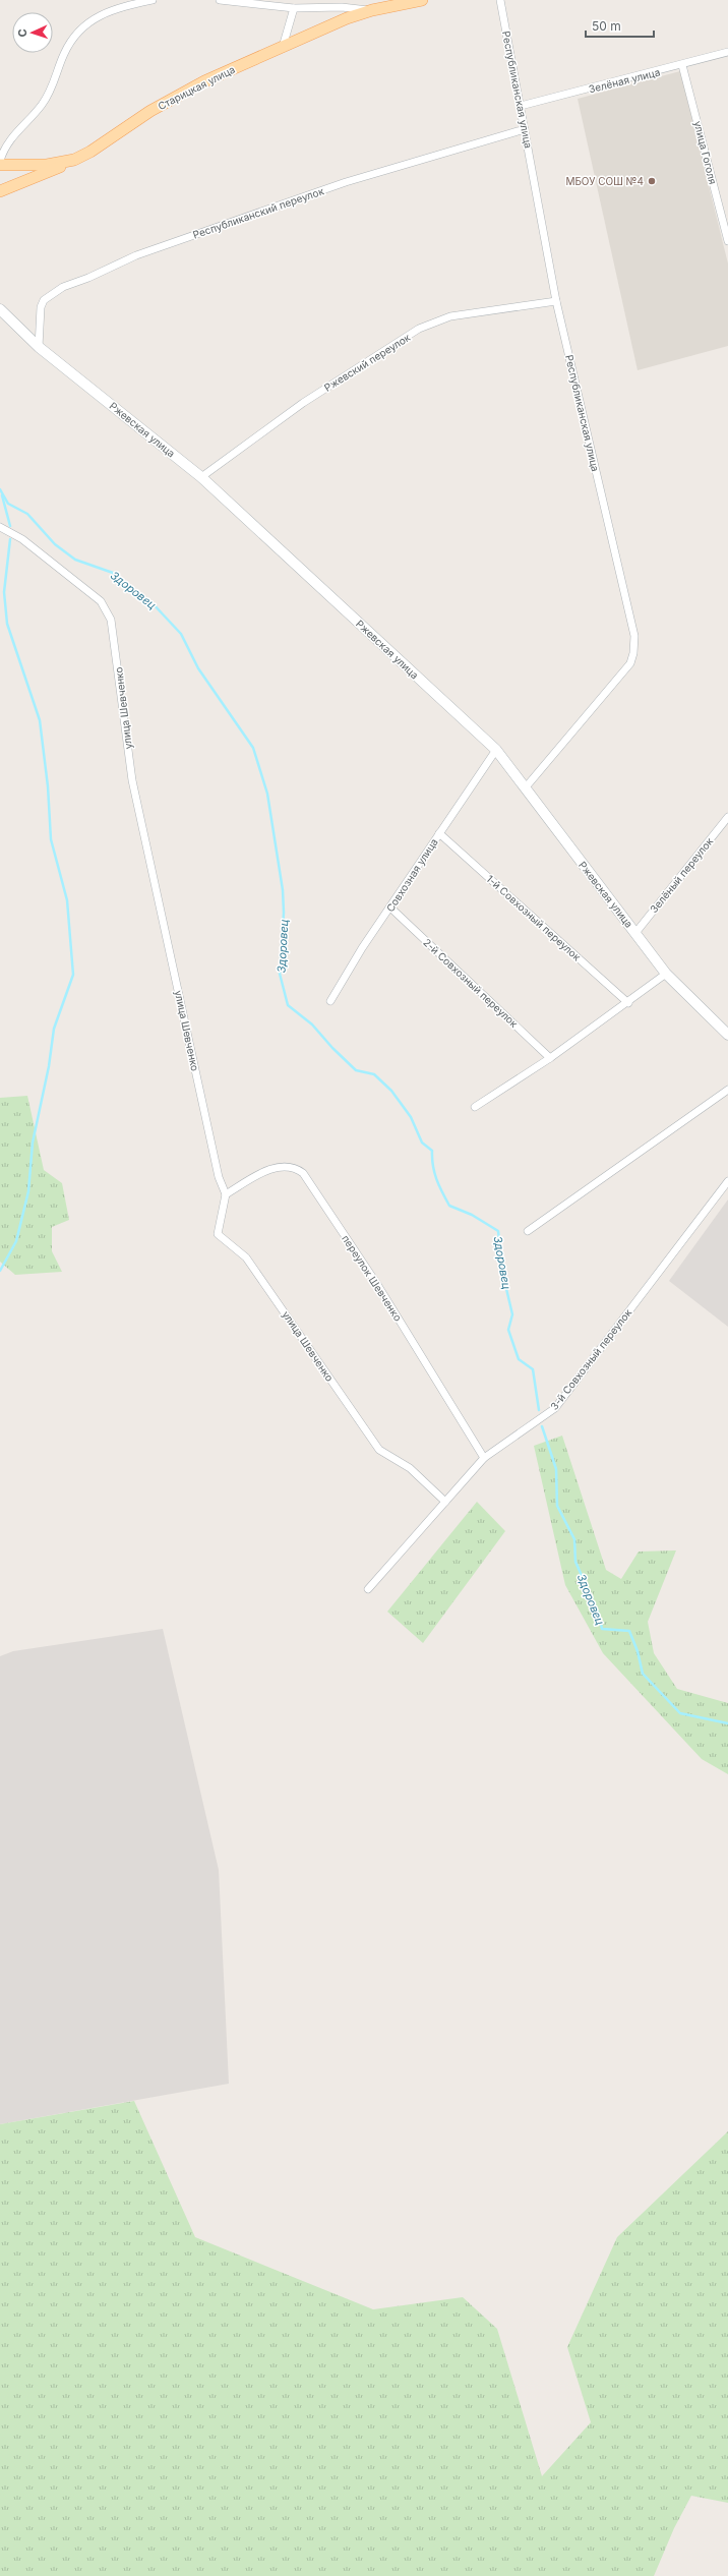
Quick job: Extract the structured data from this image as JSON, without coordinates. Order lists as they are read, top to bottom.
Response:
{
  "streets": {
    "main road": ["Старицкая улица", "Ржевская улица"],
    "street": [
      "Зелёная улица",
      "Республиканская улица",
      "улица Гоголя",
      "Республиканский переулок",
      "Ржевский переулок",
      "улица Шевченко",
      "Совхозная улица",
      "Зелёный переулок",
      "1-й Совхозный переулок",
      "2-й Совхозный переулок",
      "переулок Шевченко",
      "3-й Совхозный переулок"
    ]
  },
  "crossings": [
    ["Зелёная улица", "Республиканская улица"],
    ["Зелёная улица", "улица Гоголя"],
    ["Республиканская улица", "Республиканский переулок"],
    ["Республиканская улица", "Ржевский переулок"],
    ["Республиканская улица", "Ржевская улица"],
    ["Республиканский переулок", "Ржевская улица"],
    ["Ржевский переулок", "Ржевская улица"],
    ["Ржевская улица", "Совхозная улица"],
    ["Ржевская улица", "Зелёный переулок"],
    ["улица Шевченко", "переулок Шевченко"],
    ["улица Шевченко", "3-й Совхозный переулок"],
    ["Совхозная улица", "1-й Совхозный переулок"],
    ["Совхозная улица", "2-й Совхозный переулок"],
    ["переулок Шевченко", "3-й Совхозный переулок"]
  ],
  "water": ["Здоровец"],
  "places": ["МБОУ СОШ №4"],
  "scale_bar": "50 m",
  "north": "left"
}
